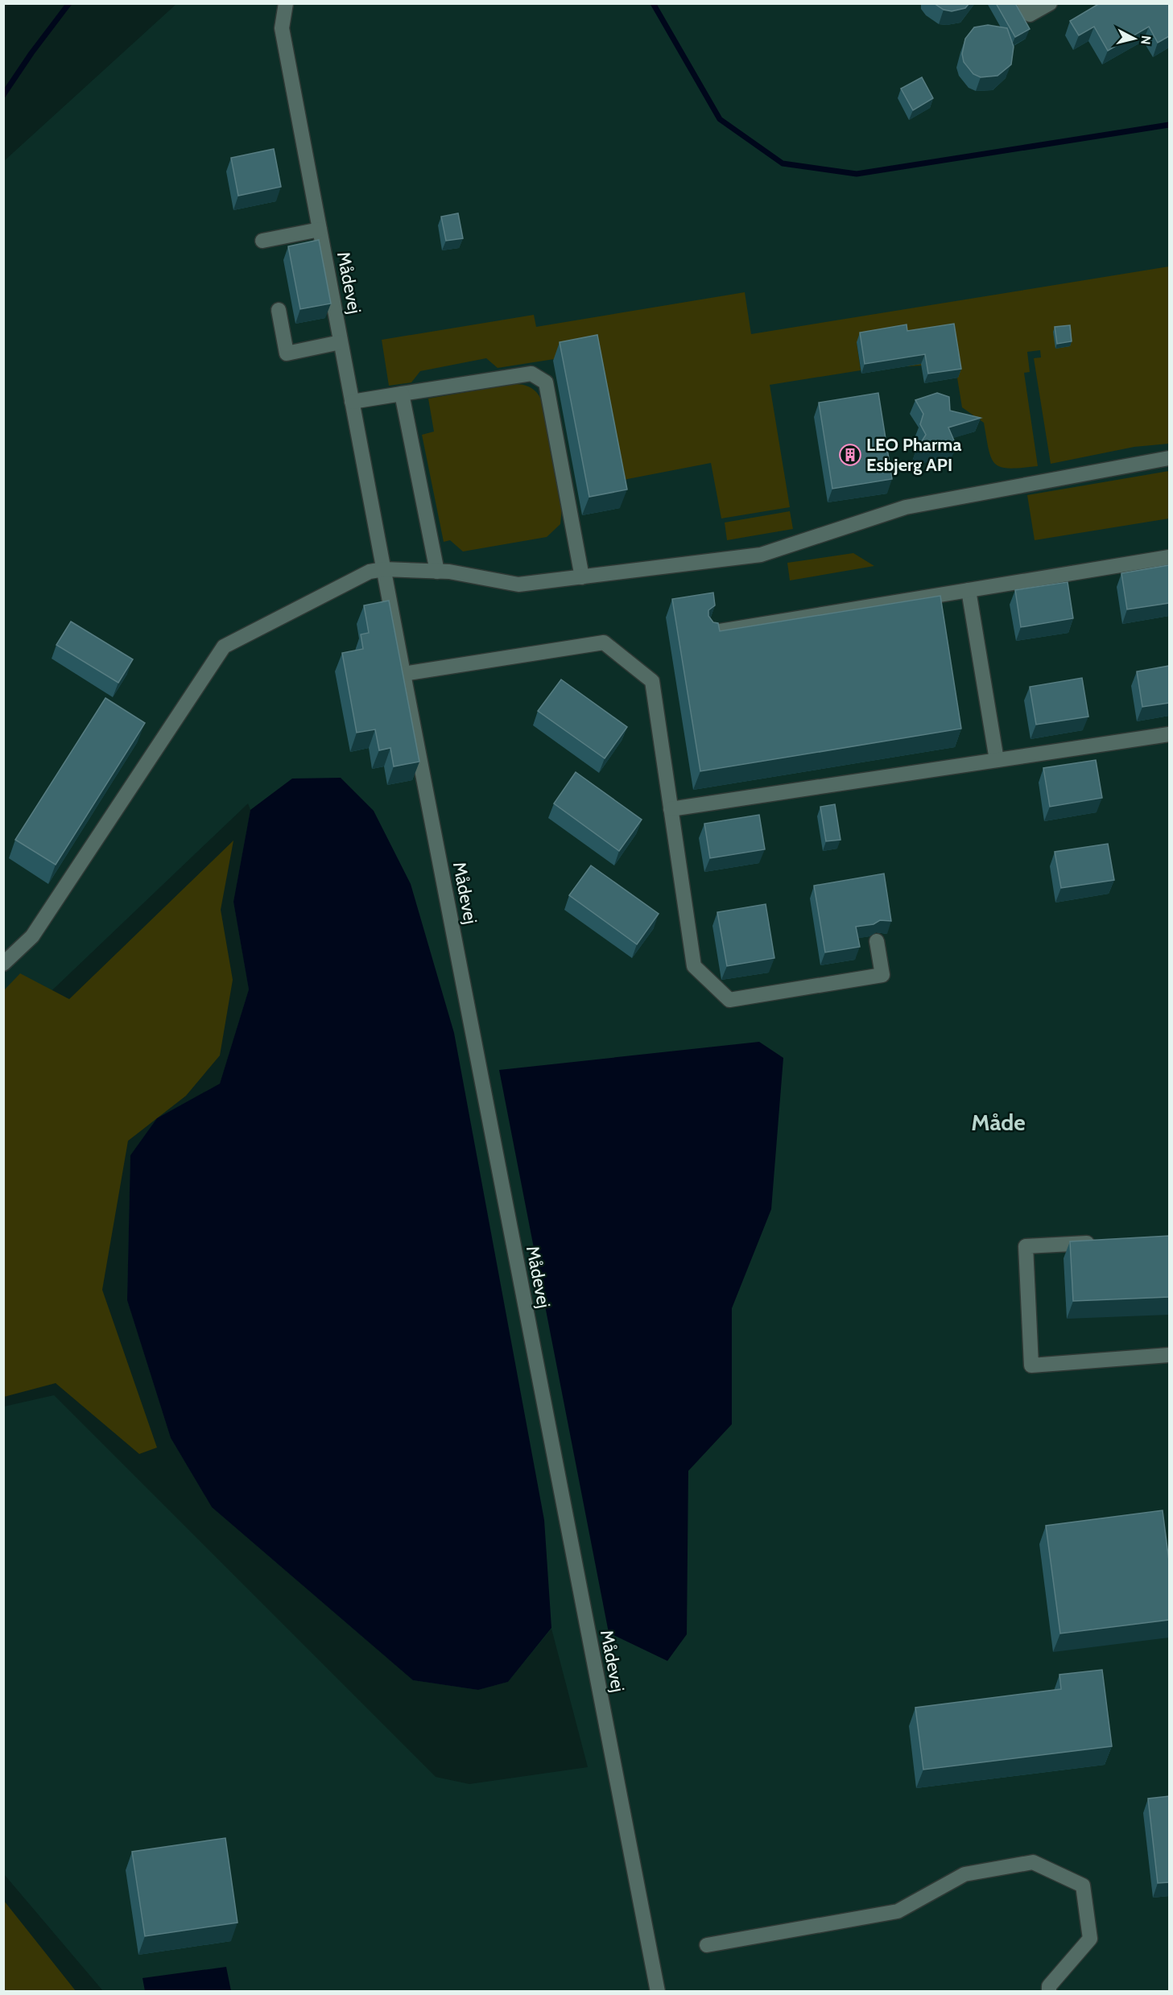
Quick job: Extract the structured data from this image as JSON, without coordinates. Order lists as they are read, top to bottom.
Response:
{
  "streets": {
    "street": ["Mådevej"]
  },
  "districts": ["Måde"],
  "places": {
    "building": ["LEO Pharma Esbjerg API"]
  },
  "north": "right"
}
